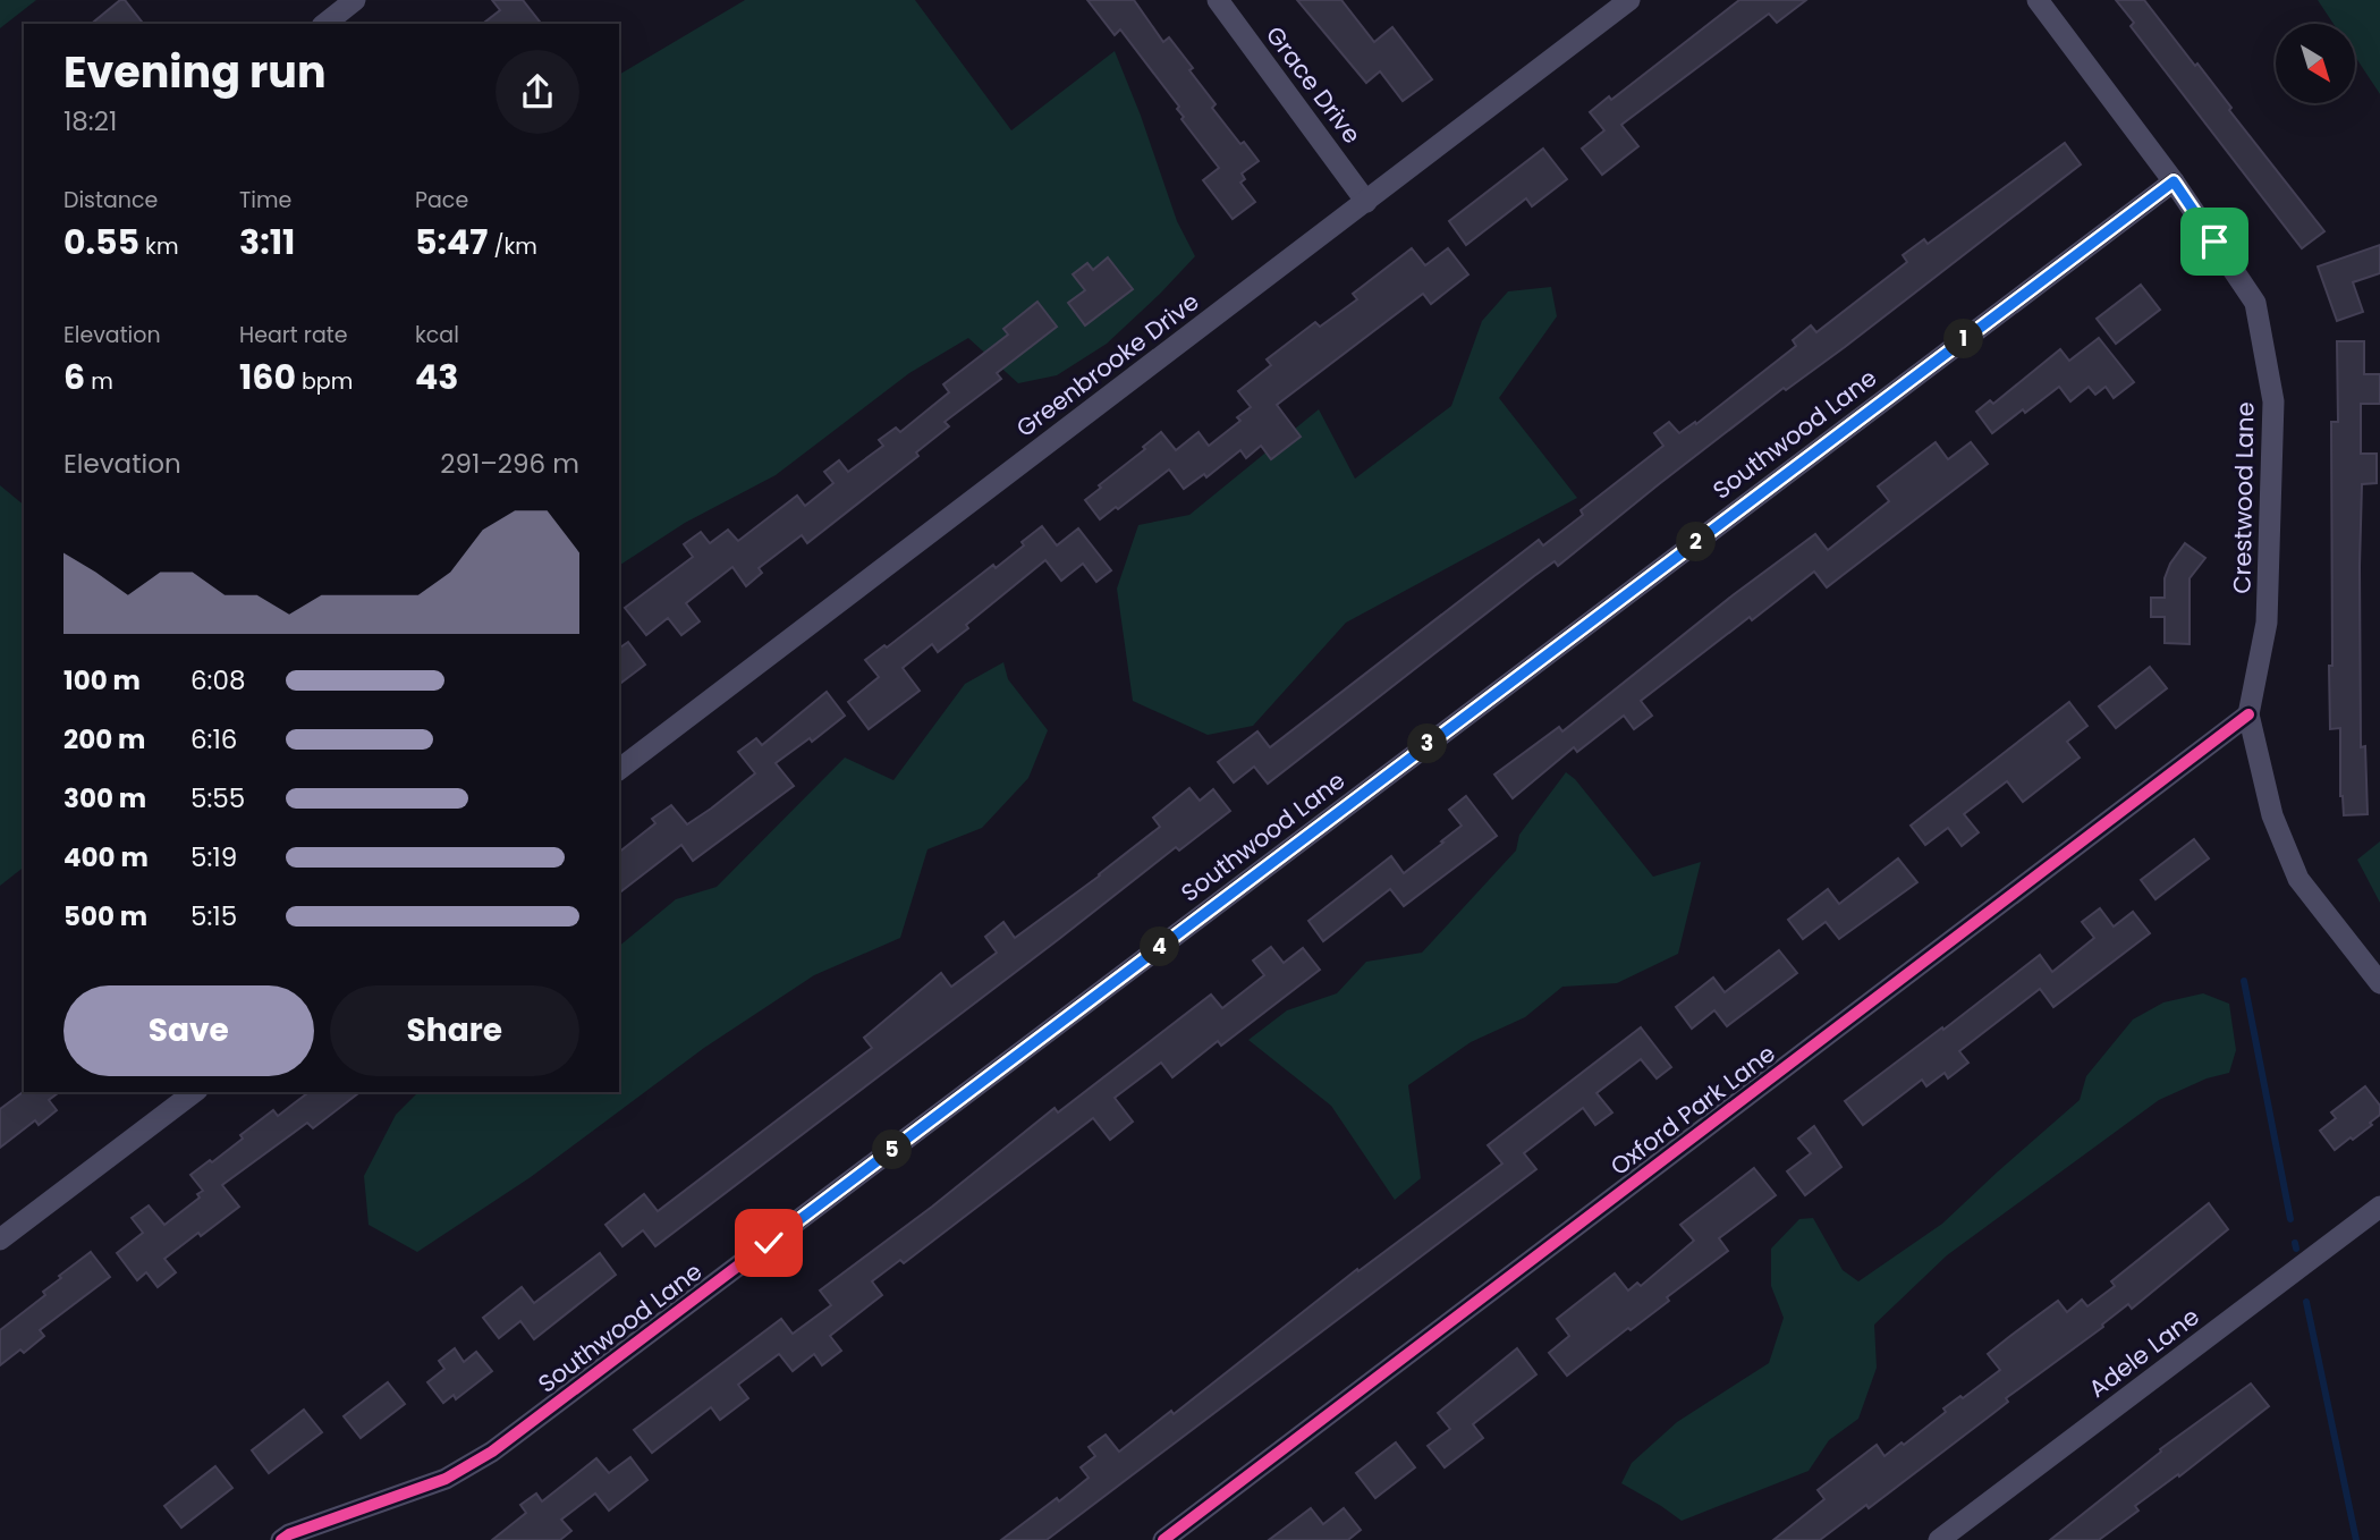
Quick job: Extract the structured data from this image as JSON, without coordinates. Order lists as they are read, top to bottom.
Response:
{
  "streets": {
    "street": [
      "Grace Drive",
      "Greenbrooke Drive",
      "Southwood Lane",
      "Crestwood Lane",
      "Oxford Park Lane",
      "Adele Lane"
    ]
  },
  "crossings": [
    ["Grace Drive", "Greenbrooke Drive"],
    ["Southwood Lane", "Crestwood Lane"],
    ["Crestwood Lane", "Oxford Park Lane"]
  ],
  "north": "bottom right",
  "page": {
    "heading": ["Evening run", "18:21"],
    "stats": [
      ["Distance", "0.55 km"],
      ["Time", "3:11"],
      ["Pace", "5:47 /km"],
      ["Elevation", "6 m"],
      ["Heart rate", "160 bpm"],
      ["kcal", "43"]
    ],
    "pins": [
      "1",
      "2",
      "3",
      "4",
      "5"
    ],
    "chart": ["Elevation", "291–296 m"],
    "list": [
      {
        "name": "100 m",
        "note": "6:08"
      },
      {
        "name": "200 m",
        "note": "6:16"
      },
      {
        "name": "300 m",
        "note": "5:55"
      },
      {
        "name": "400 m",
        "note": "5:19"
      },
      {
        "name": "500 m",
        "note": "5:15"
      }
    ],
    "buttons": ["Save", "Share"]
  }
}
